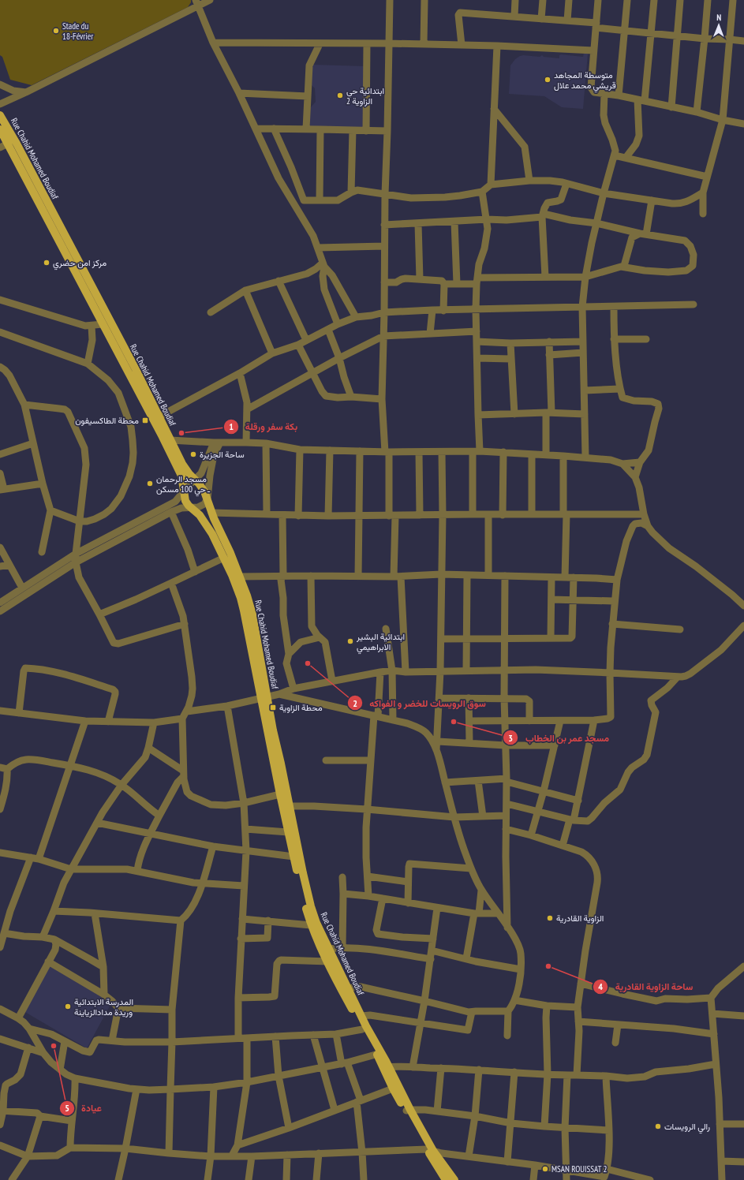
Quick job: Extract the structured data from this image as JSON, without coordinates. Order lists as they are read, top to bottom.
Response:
{
  "streets": {
    "main road": ["Rue Chahid Mohamed Boudiaf"]
  },
  "places": {
    "other": [
      "Stade du 18-Février",
      "متوسطة المجاهد قريشي محمد علال",
      "ابتدائية حي الزاوية 2",
      "مركز امن حضري",
      "بكة سفر ورقلة",
      "ساحة الجزيرة",
      "مسجد الرحمان ـ حي 100 مسكن",
      "ابتدائية البشير الابراهيمي",
      "سوق الرويسات للخضر و الفواكه",
      "مسجد عمر بن الخطاب",
      "الزاوية القادرية",
      "ساحة الزاوية القادرية",
      "المدرسة الابتدائية وريدة مدادالزياينة",
      "عيادة",
      "رالي الرويسات",
      "MSAN ROUISSAT 2"
    ],
    "transit": ["محطة الطاكسيفون", "محطة الزاوية"]
  },
  "north": "top"
}
